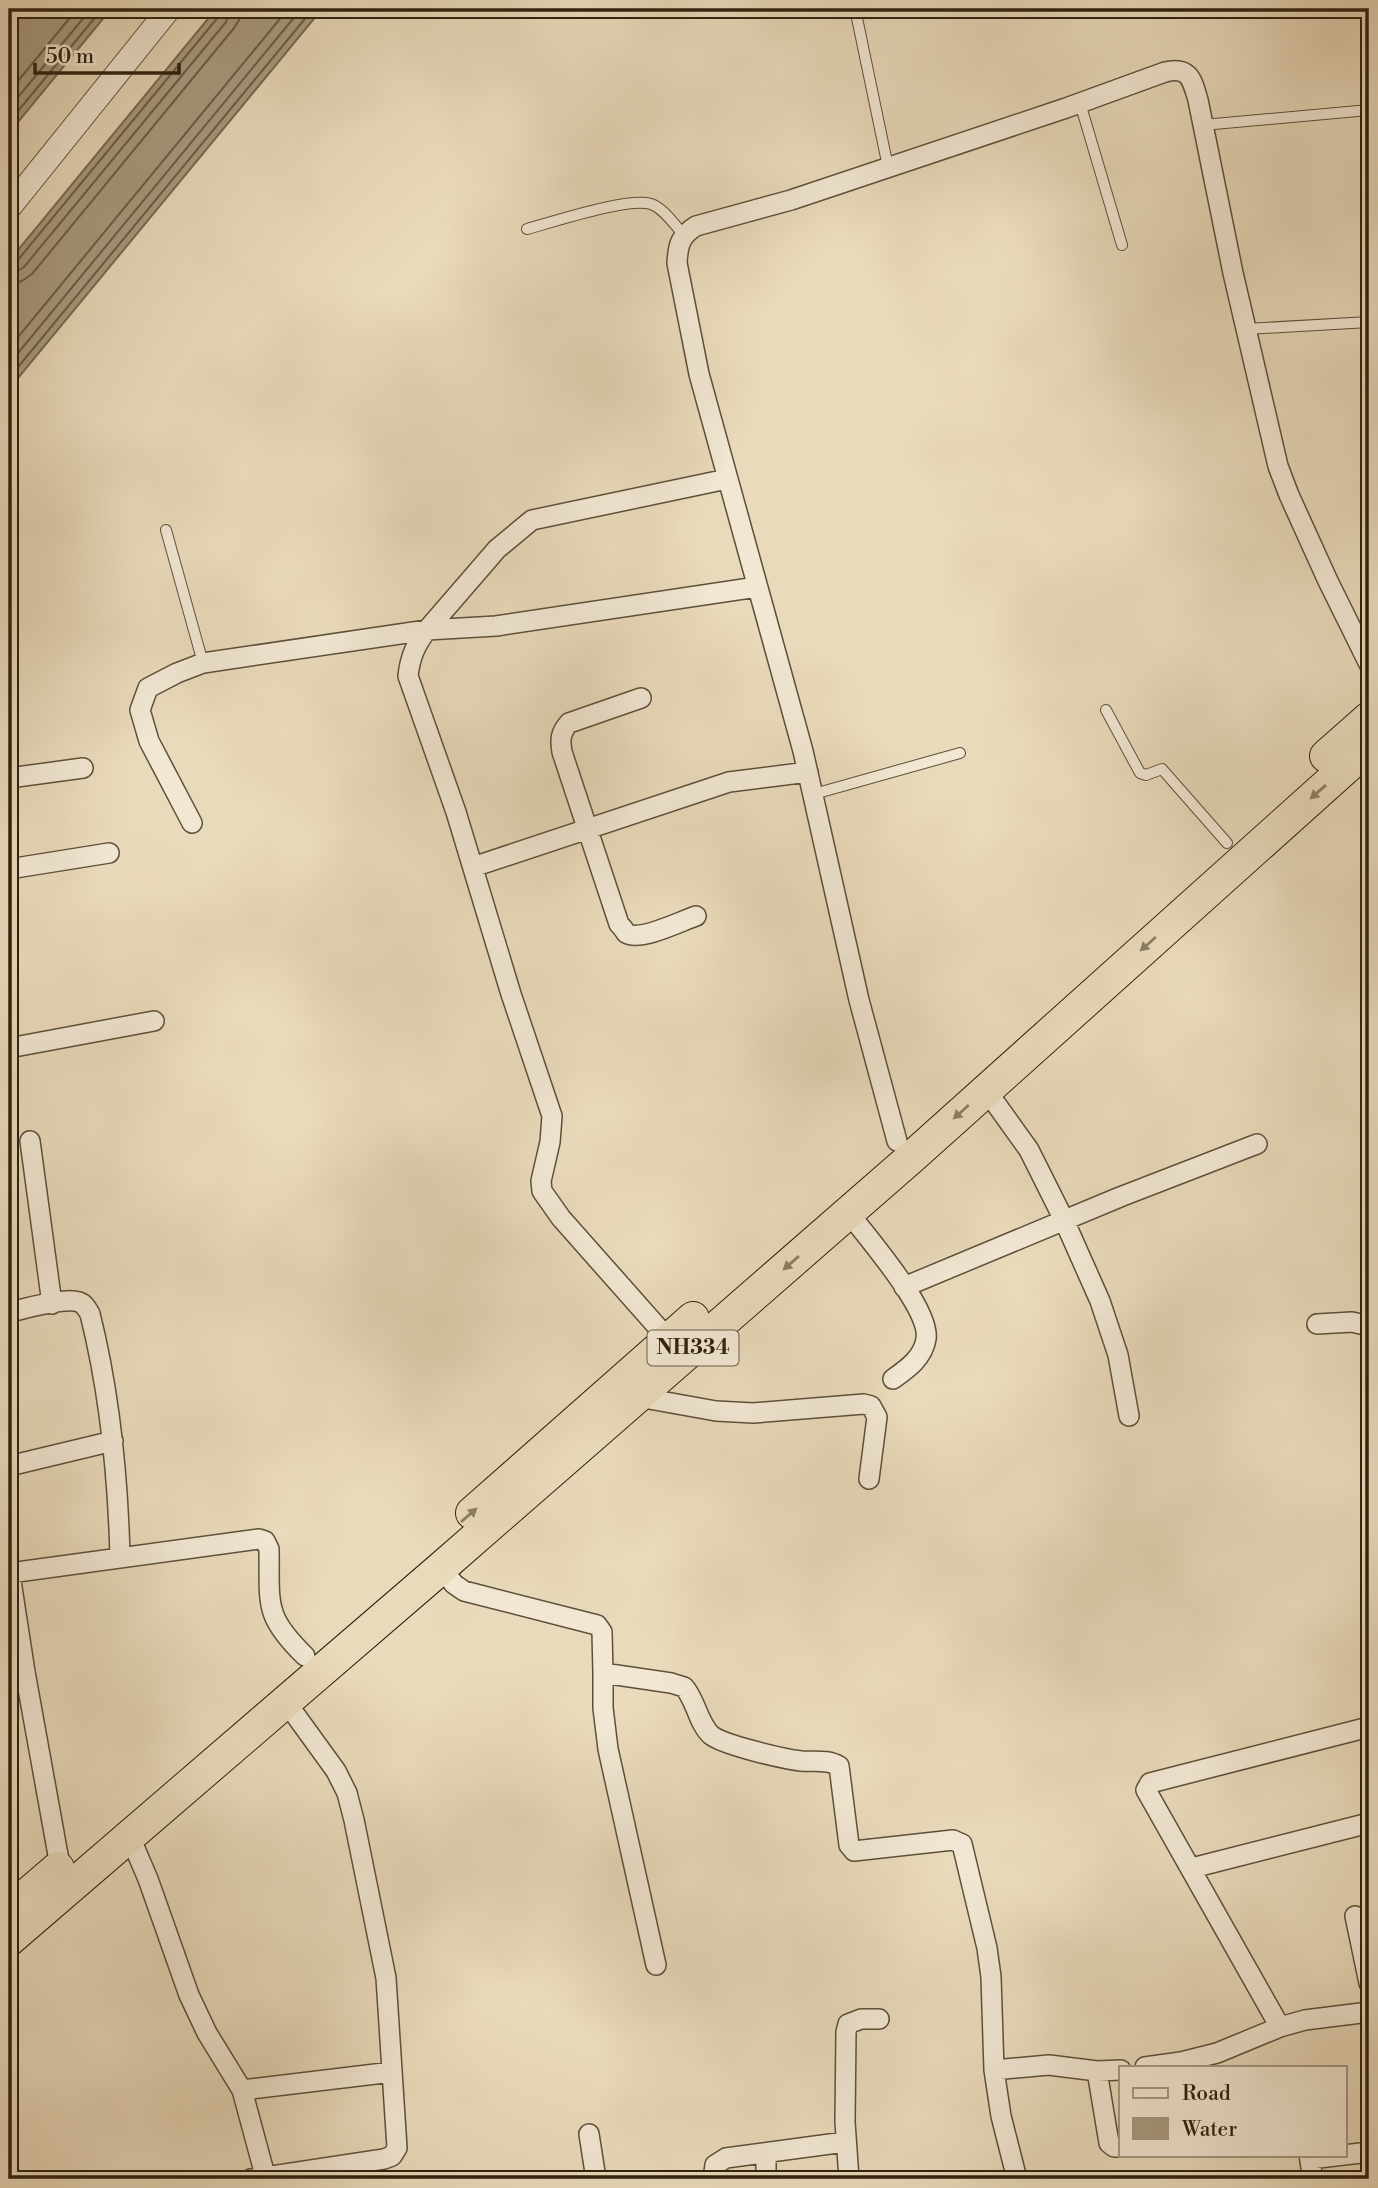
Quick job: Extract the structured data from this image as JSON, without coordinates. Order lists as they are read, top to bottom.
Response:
{
  "streets": {
    "highway": ["NH334"]
  },
  "legend": ["Road", "Water"],
  "scale_bar": "50 m"
}
